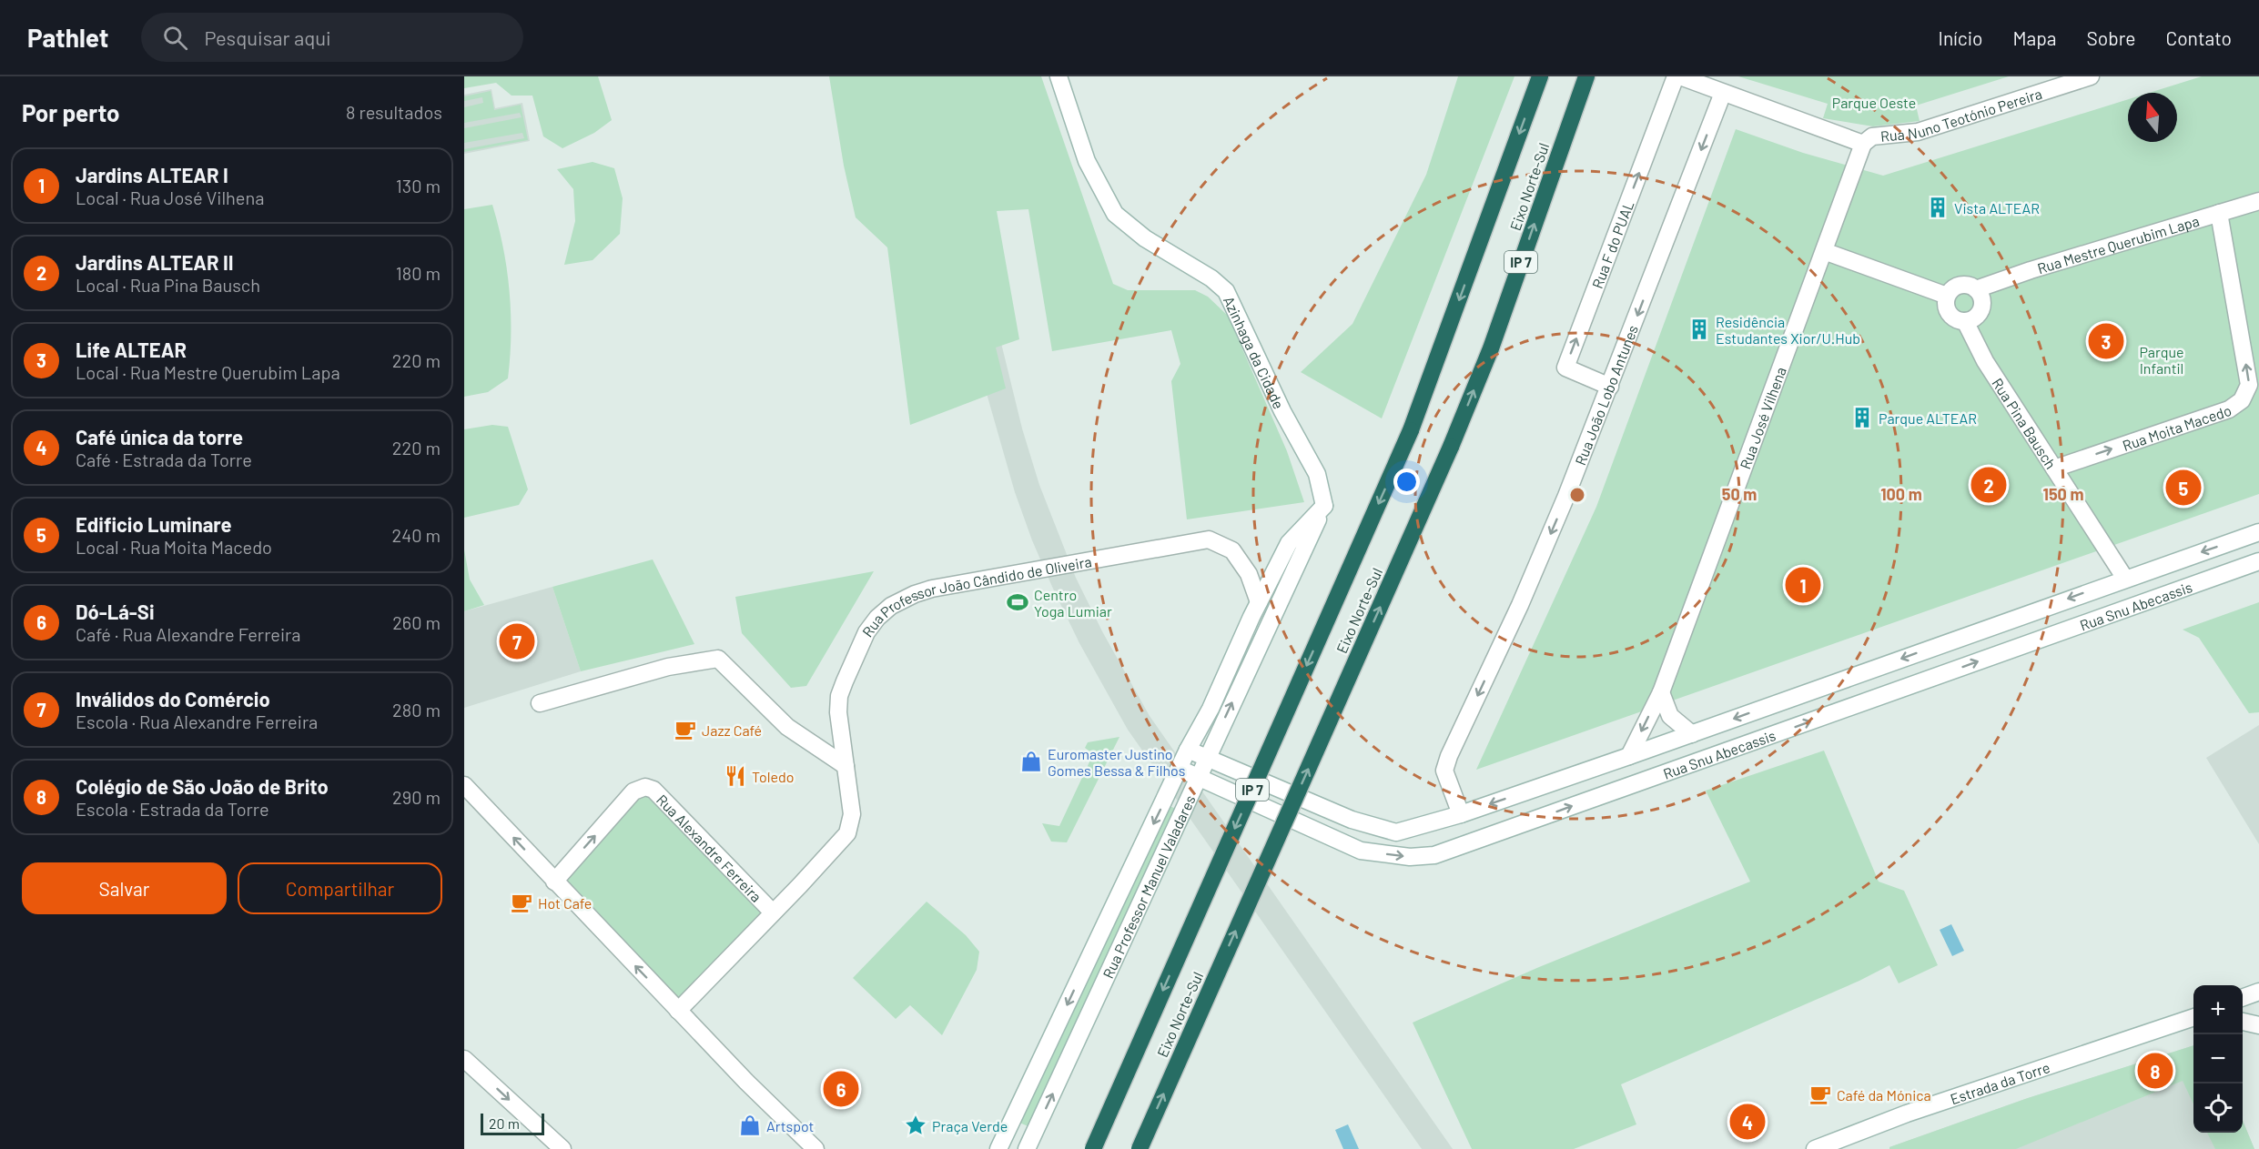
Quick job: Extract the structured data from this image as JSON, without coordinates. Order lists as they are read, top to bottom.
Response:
{
  "streets": {
    "highway": ["Eixo Norte-Sul", "IP 7"],
    "street": [
      "Rua Nuno Teotónio Pereira",
      "Rua Mestre Querubim Lapa",
      "Rua F do PUAL",
      "Azinhaga da Cidade",
      "Rua João Lobo Antunes",
      "Rua José Vilhena",
      "Rua Pina Bausch",
      "Rua Moita Macedo",
      "Rua Professor João Cândido de Oliveira",
      "Rua Snu Abecassis",
      "Rua Alexandre Ferreira",
      "Rua Professor Manuel Valadares",
      "Estrada da Torre"
    ]
  },
  "crossings": [
    ["Rua Nuno Teotónio Pereira", "Rua João Lobo Antunes"],
    ["Rua Nuno Teotónio Pereira", "Rua José Vilhena"],
    ["Rua Mestre Querubim Lapa", "Rua Pina Bausch"],
    ["Rua Mestre Querubim Lapa", "Rua Moita Macedo"],
    ["Rua F do PUAL", "Rua João Lobo Antunes"],
    ["Azinhaga da Cidade", "Rua Professor Manuel Valadares"],
    ["Rua João Lobo Antunes", "Rua Snu Abecassis"],
    ["Rua José Vilhena", "Rua Snu Abecassis"],
    ["Rua Pina Bausch", "Rua Moita Macedo"],
    ["Rua Pina Bausch", "Rua Snu Abecassis"],
    ["Rua Professor João Cândido de Oliveira", "Rua Alexandre Ferreira"],
    ["Rua Professor João Cândido de Oliveira", "Rua Professor Manuel Valadares"],
    ["Rua Snu Abecassis", "Rua Professor Manuel Valadares"]
  ],
  "one_way": ["Rua F do PUAL", "Rua João Lobo Antunes"],
  "parks": ["Parque Oeste", "Parque Infantil"],
  "places": {
    "building": ["Vista ALTEAR", "Residência Estudantes Xior/U.Hub", "Parque ALTEAR"],
    "sports": ["Centro Yoga Lumiar"],
    "cafe": ["Jazz Café", "Hot Cafe", "Café da Mónica"],
    "shop": ["Euromaster Justino Gomes Bessa & Filhos", "Artspot"],
    "restaurant": ["Toledo"],
    "place": ["Praça Verde"]
  },
  "scale_bar": "20 m",
  "north": "top",
  "page": {
    "header": "Pathlet",
    "search": "Pesquisar aqui",
    "nav": [
      "Início",
      "Mapa",
      "Sobre",
      "Contato"
    ],
    "heading": ["Por perto", "8 resultados"],
    "list": [
      {
        "mark": "1",
        "name": "Jardins ALTEAR I",
        "note": "Local · Rua José Vilhena",
        "value": "130 m"
      },
      {
        "mark": "2",
        "name": "Jardins ALTEAR II",
        "note": "Local · Rua Pina Bausch",
        "value": "180 m"
      },
      {
        "mark": "3",
        "name": "Life ALTEAR",
        "note": "Local · Rua Mestre Querubim Lapa",
        "value": "220 m"
      },
      {
        "mark": "4",
        "name": "Café única da torre",
        "note": "Café · Estrada da Torre",
        "value": "220 m"
      },
      {
        "mark": "5",
        "name": "Edificio Luminare",
        "note": "Local · Rua Moita Macedo",
        "value": "240 m"
      },
      {
        "mark": "6",
        "name": "Dó-Lá-Si",
        "note": "Café · Rua Alexandre Ferreira",
        "value": "260 m"
      },
      {
        "mark": "7",
        "name": "Inválidos do Comércio",
        "note": "Escola · Rua Alexandre Ferreira",
        "value": "280 m"
      },
      {
        "mark": "8",
        "name": "Colégio de São João de Brito",
        "note": "Escola · Estrada da Torre",
        "value": "290 m"
      }
    ],
    "pins": [
      "3",
      "2",
      "5",
      "1",
      "7",
      "8",
      "6",
      "4"
    ],
    "buttons": ["Salvar", "Compartilhar"],
    "map_buttons": ["+", "−"],
    "scale": "20 m"
  },
  "rings": ["50 m", "100 m", "150 m"]
}
